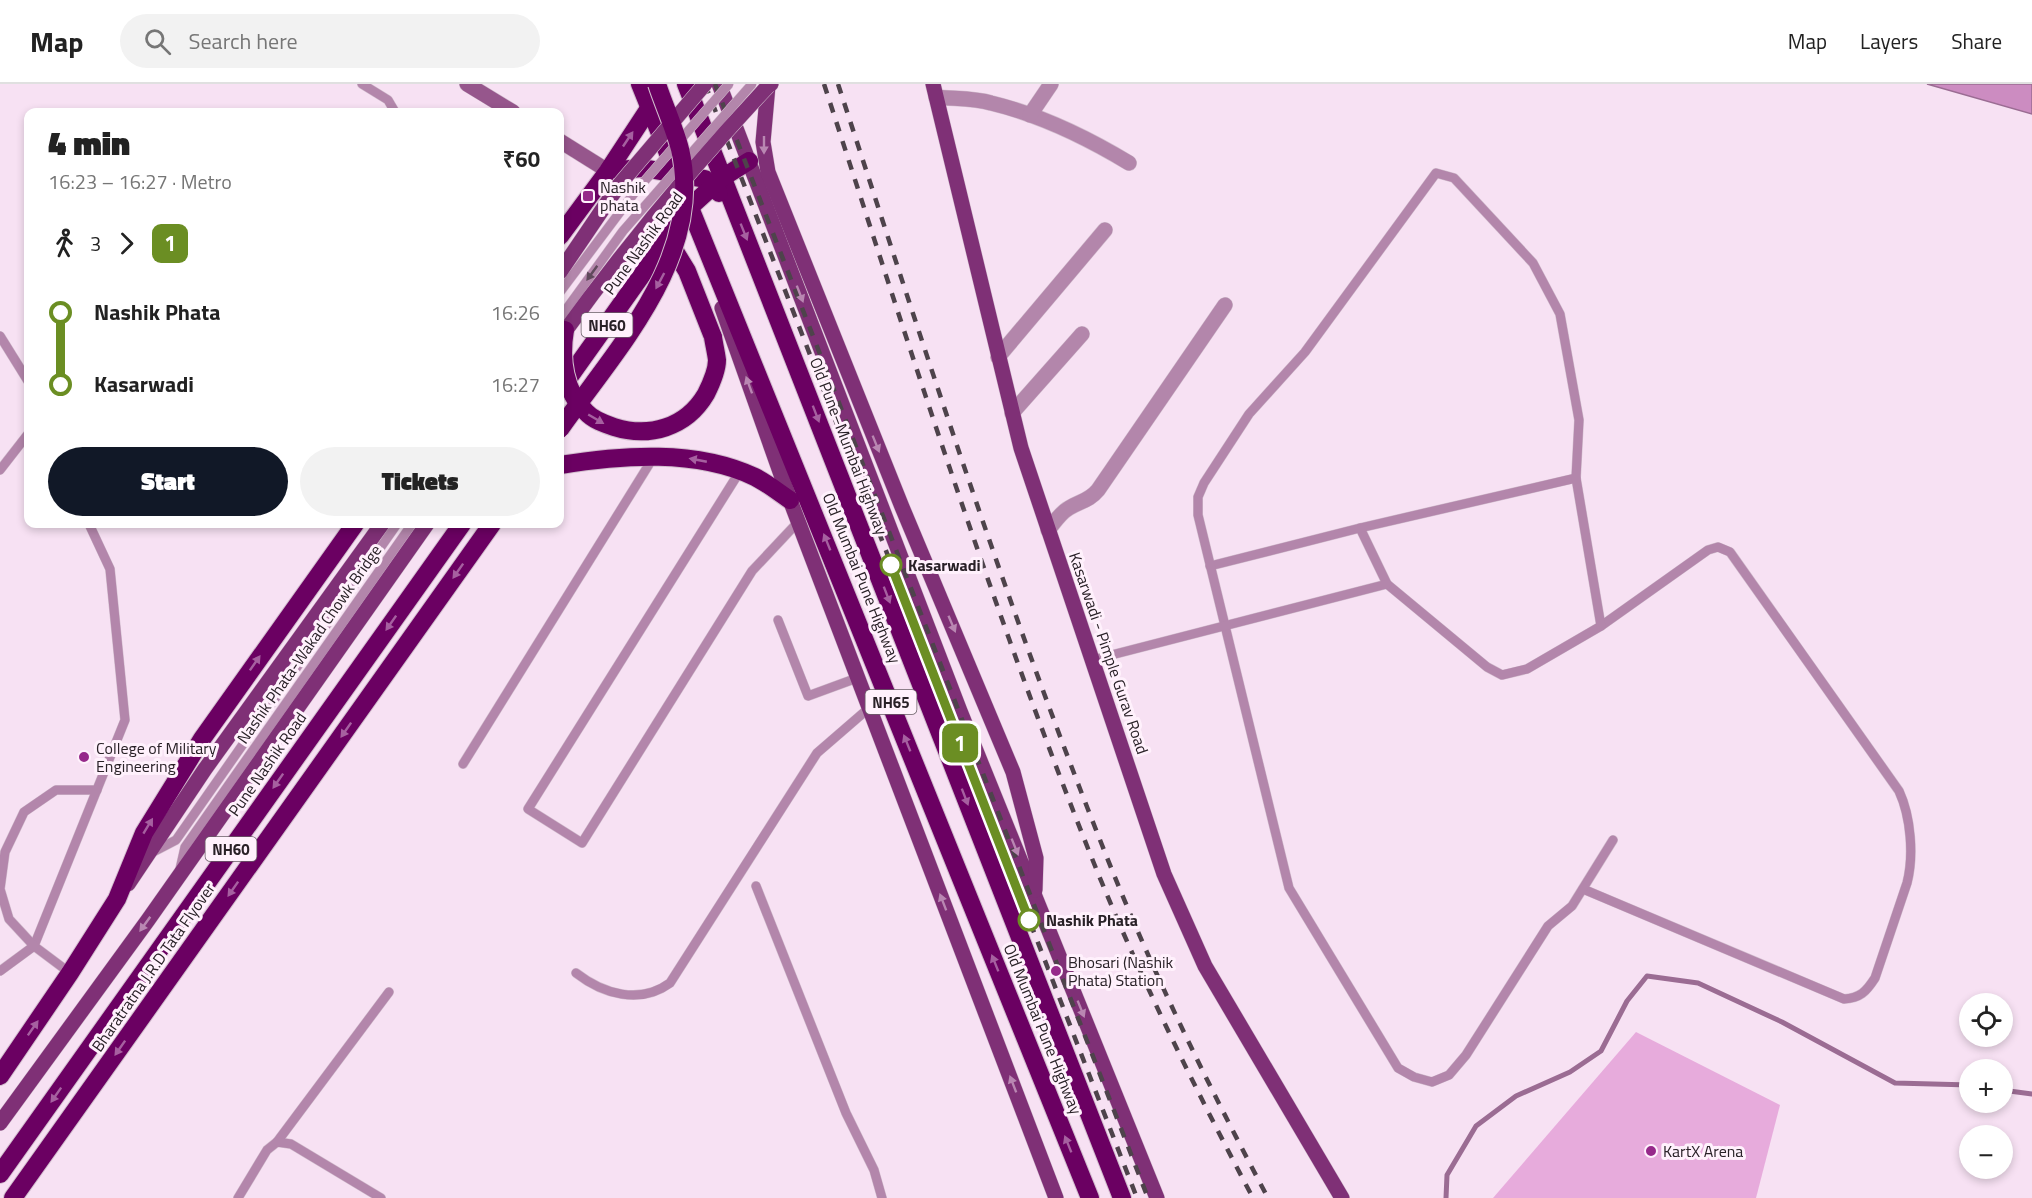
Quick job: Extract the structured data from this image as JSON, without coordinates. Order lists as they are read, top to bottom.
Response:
{
  "streets": {
    "highway": [
      "Pune Nashik Road",
      "NH60",
      "Old Pune–Mumbai Highway",
      "Old Mumbai Pune Highway",
      "NH65",
      "Bharatratna J.R.D Tata Flyover"
    ],
    "main road": ["Kasarwadi - Pimple Gurav Road"],
    "lane": ["Nashik Phata-Wakad Chowk Bridge"]
  },
  "crossings": [
    ["Pune Nashik Road", "Old Pune–Mumbai Highway"],
    ["Pune Nashik Road", "Old Mumbai Pune Highway"],
    ["Nashik Phata-Wakad Chowk Bridge", "Bharatratna J.R.D Tata Flyover"]
  ],
  "one_way": ["Old Pune–Mumbai Highway", "Old Mumbai Pune Highway"],
  "places": {
    "transit": ["Nashik phata"],
    "other": [
      "Kasarwadi",
      "College of Military Engineering",
      "Nashik Phata",
      "Bhosari (Nashik Phata) Station",
      "KartX Arena"
    ]
  },
  "lines": ["metro line 1"],
  "page": {
    "header": "Map",
    "search": "Search here",
    "nav": ["Map", "Layers", "Share"],
    "on_map": "1",
    "heading": ["4 min", "16:23 – 16:27 · Metro", "₹60"],
    "legs": ["3", "1"],
    "list": [
      {
        "name": "Nashik Phata",
        "value": "16:26"
      },
      {
        "name": "Kasarwadi",
        "value": "16:27"
      }
    ],
    "buttons": ["Start", "Tickets"],
    "map_buttons": ["+", "−"]
  }
}
